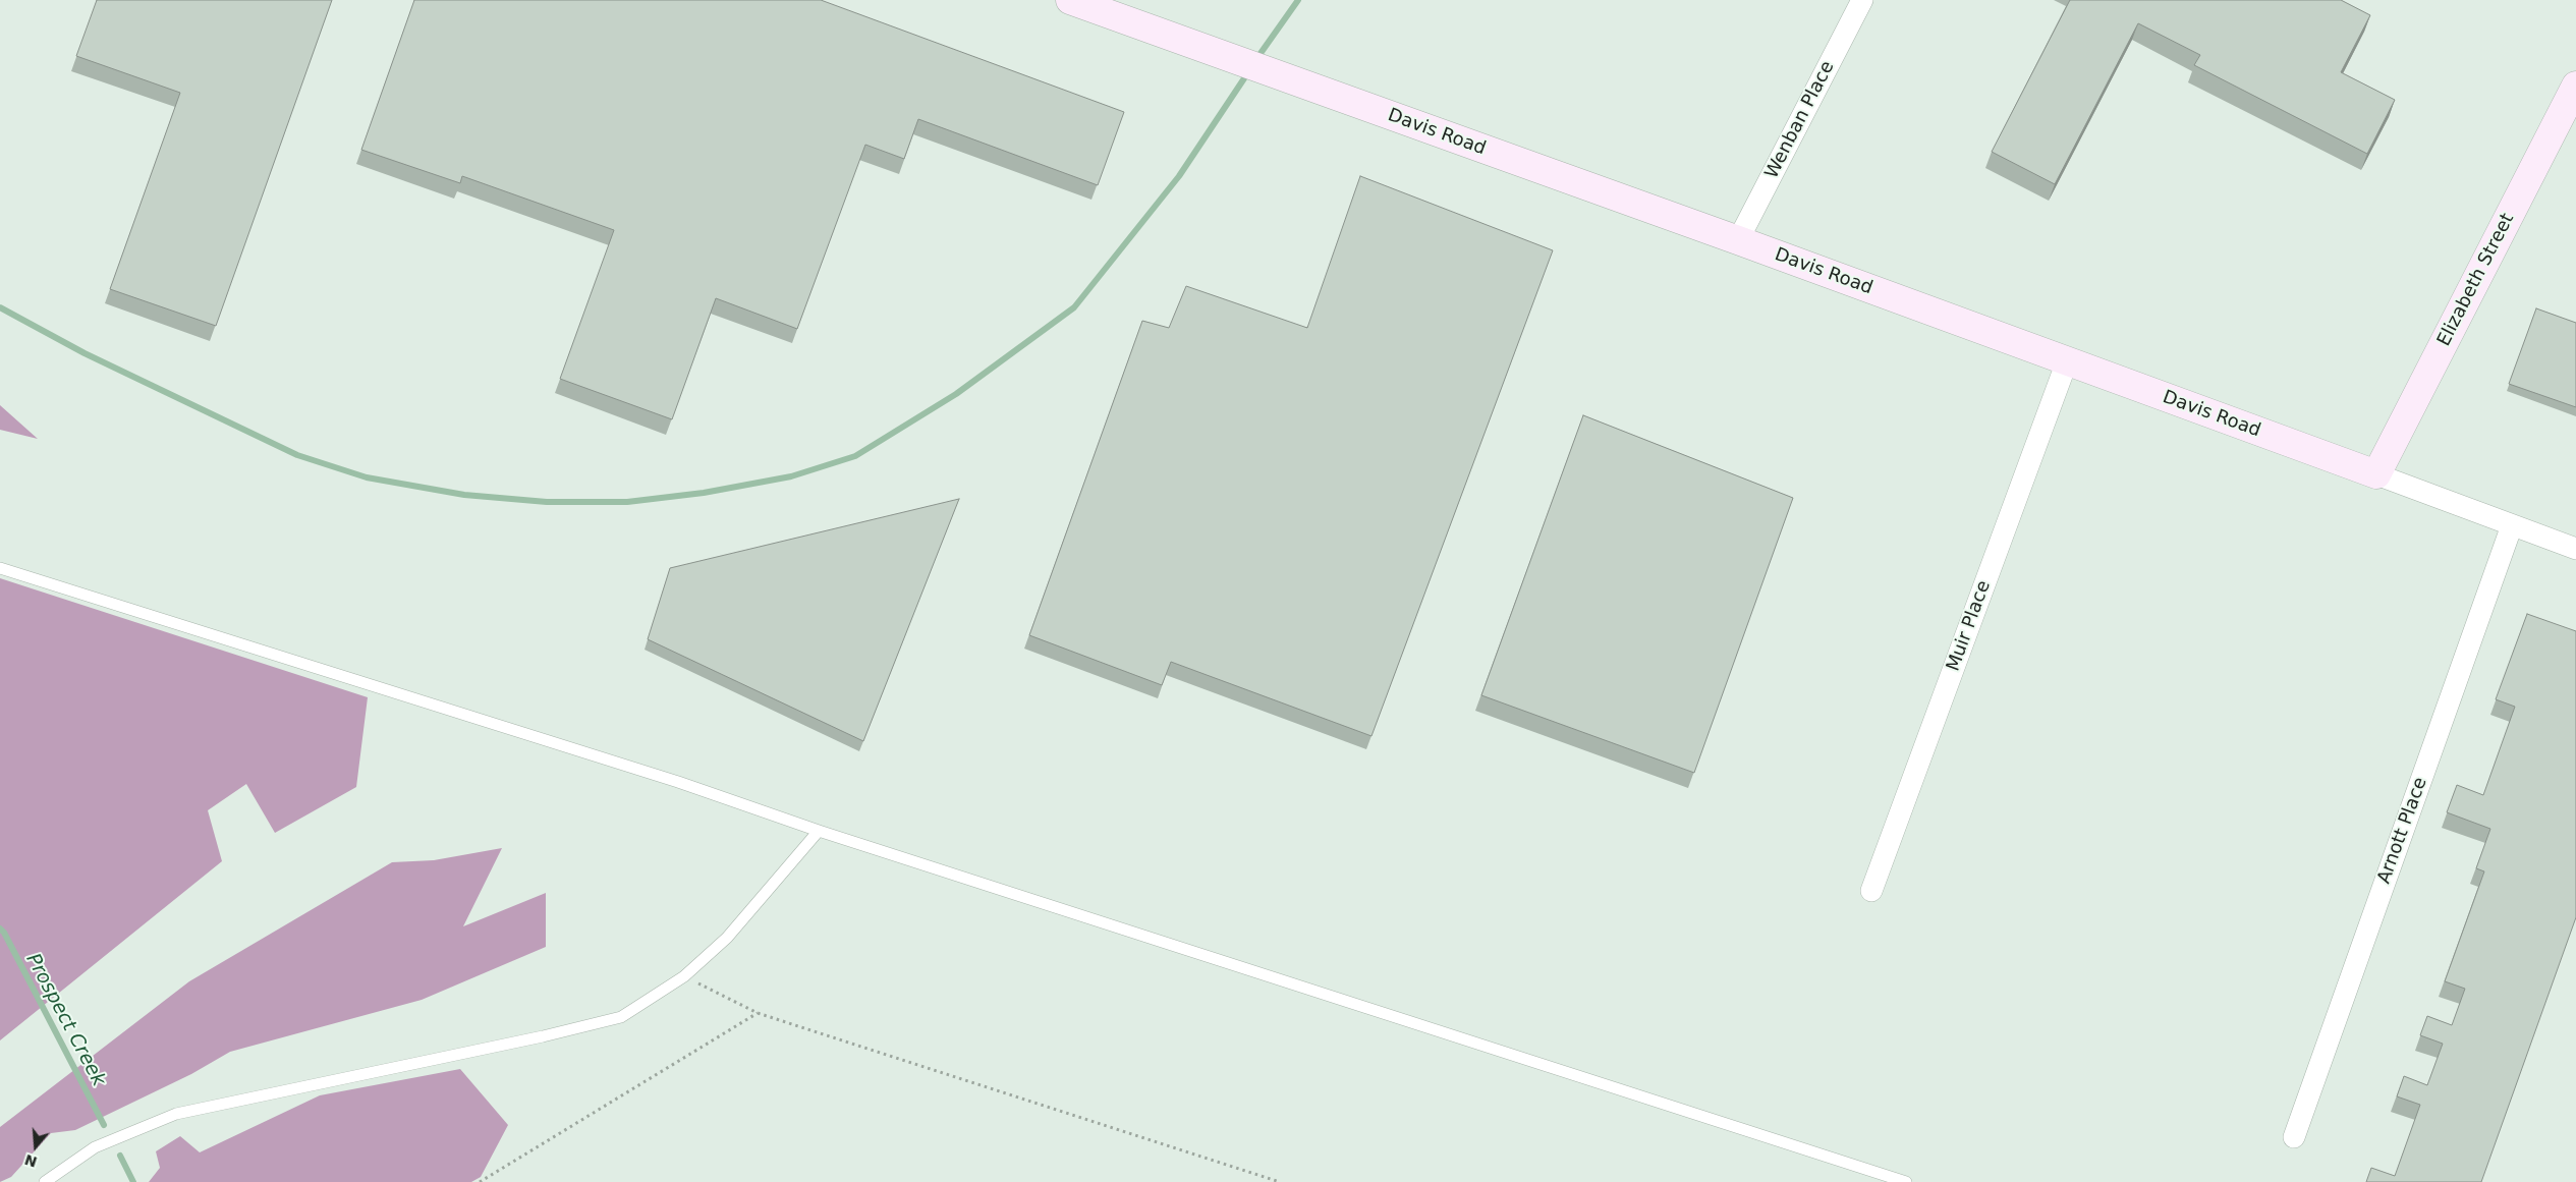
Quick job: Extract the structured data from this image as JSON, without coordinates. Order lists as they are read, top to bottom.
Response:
{
  "streets": {
    "street": [
      "Wenban Place",
      "Davis Road",
      "Elizabeth Street",
      "Muir Place",
      "Arnott Place"
    ]
  },
  "crossings": [
    ["Wenban Place", "Davis Road"],
    ["Davis Road", "Elizabeth Street"],
    ["Davis Road", "Muir Place"],
    ["Davis Road", "Arnott Place"]
  ],
  "water": ["Prospect Creek"],
  "north": "bottom"
}
